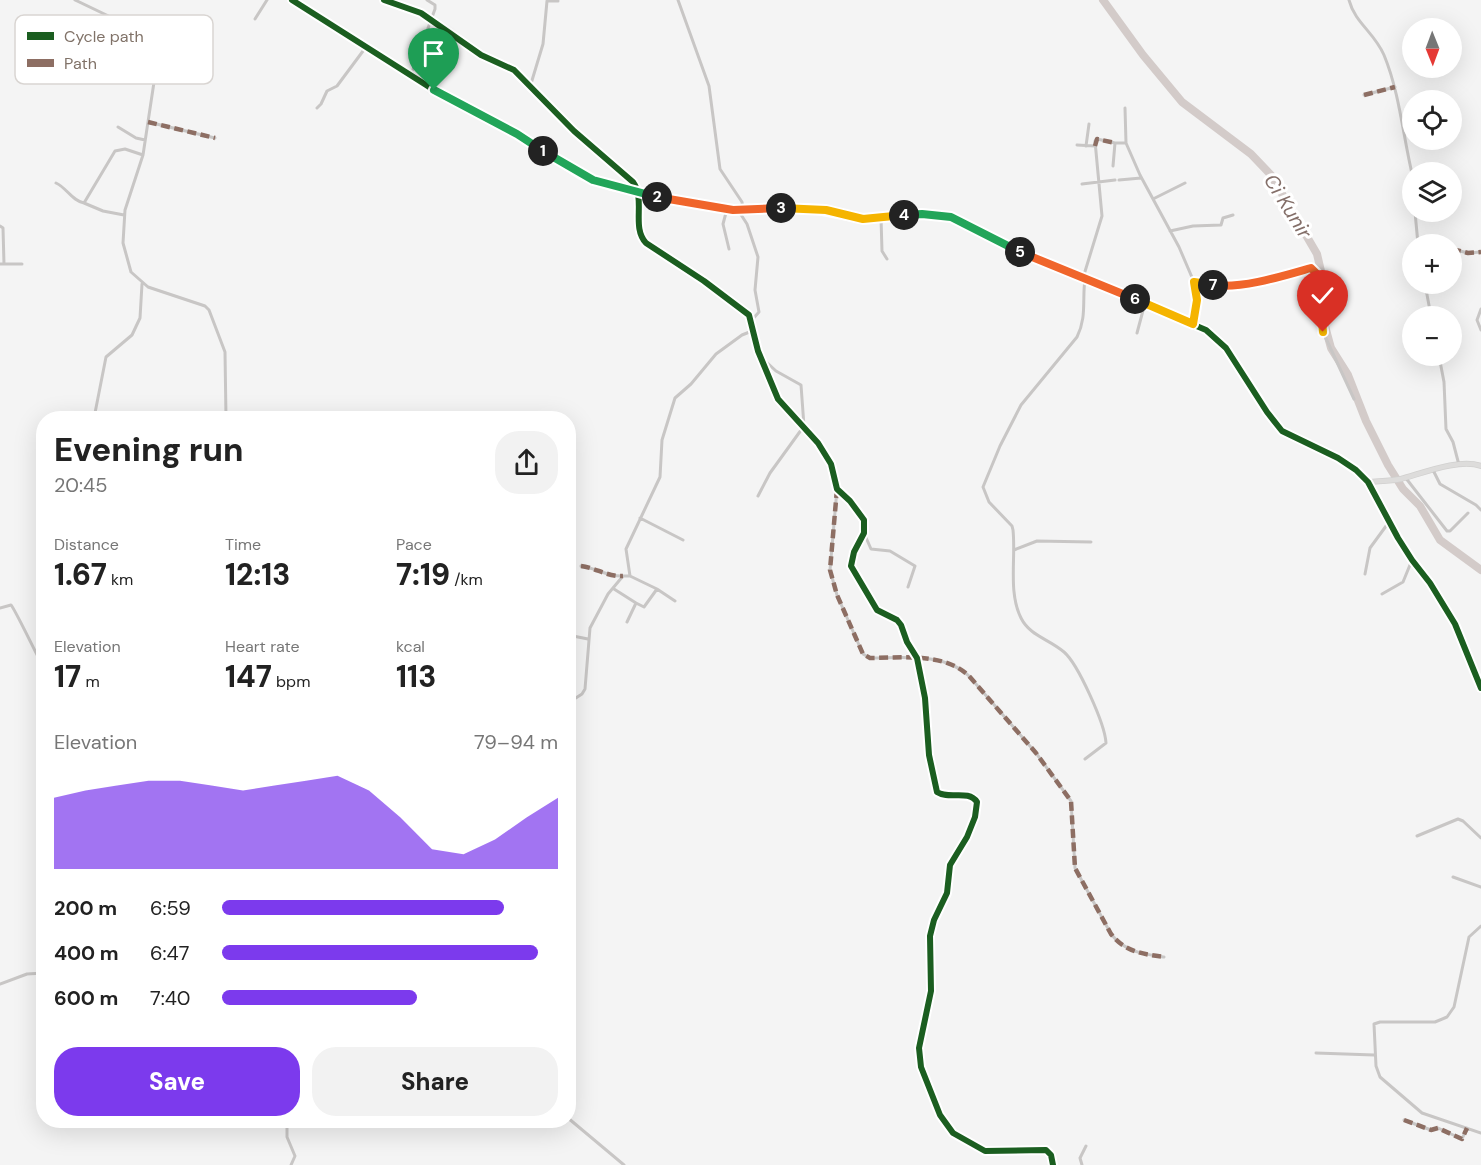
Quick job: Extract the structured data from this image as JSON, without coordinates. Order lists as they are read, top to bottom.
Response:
{
  "water": ["Ci Kunir"],
  "legend": ["Cycle path", "Path"],
  "north": "bottom",
  "page": {
    "map_buttons": ["+", "−"],
    "pins": [
      "1",
      "2",
      "3",
      "4",
      "5",
      "7",
      "6"
    ],
    "heading": ["Evening run", "20:45"],
    "stats": [
      ["Distance", "1.67 km"],
      ["Time", "12:13"],
      ["Pace", "7:19 /km"],
      ["Elevation", "17 m"],
      ["Heart rate", "147 bpm"],
      ["kcal", "113"]
    ],
    "chart": ["Elevation", "79–94 m"],
    "list": [
      {
        "name": "200 m",
        "note": "6:59"
      },
      {
        "name": "400 m",
        "note": "6:47"
      },
      {
        "name": "600 m",
        "note": "7:40"
      }
    ],
    "buttons": ["Save", "Share"]
  }
}
